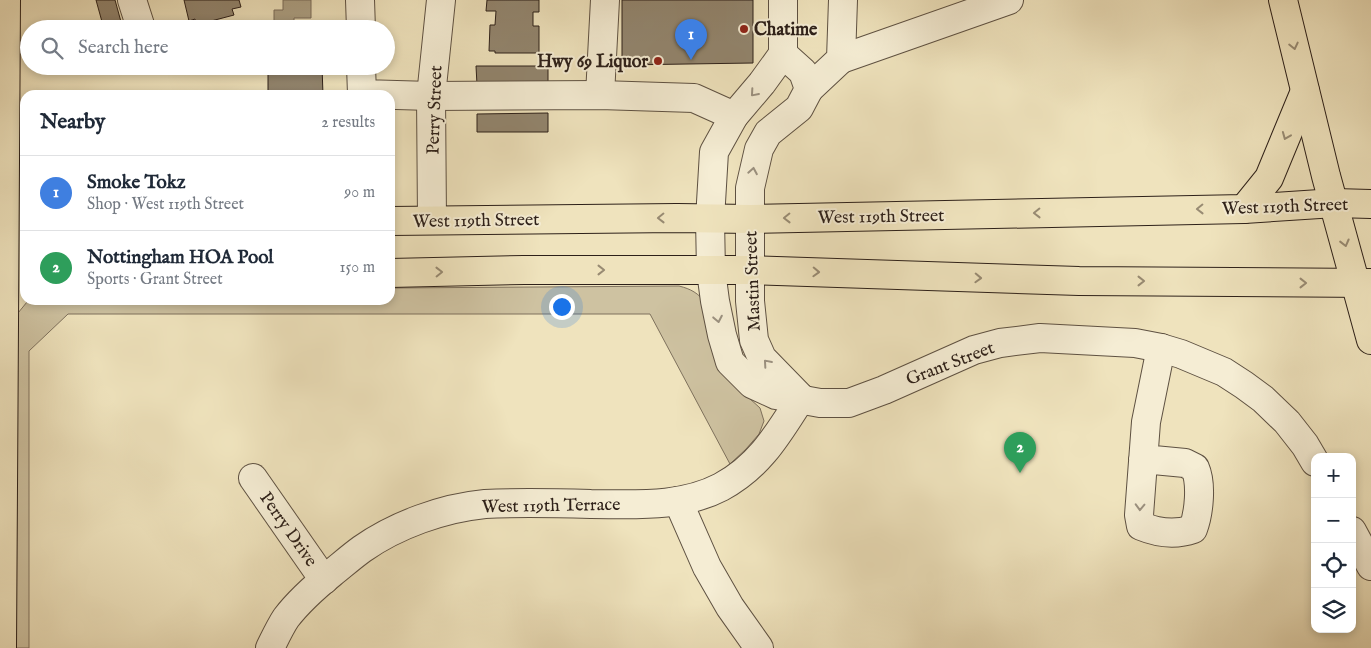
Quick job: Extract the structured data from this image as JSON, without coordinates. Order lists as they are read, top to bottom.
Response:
{
  "streets": {
    "main road": ["West 119th Street"],
    "street": [
      "Perry Street",
      "Mastin Street",
      "Grant Street",
      "West 119th Terrace",
      "Perry Drive"
    ]
  },
  "crossings": [
    ["Perry Street", "West 119th Street"],
    ["West 119th Street", "Mastin Street"],
    ["Mastin Street", "Grant Street"],
    ["West 119th Terrace", "Perry Drive"]
  ],
  "places": ["Chatime", "Hwy 69 Liquor"],
  "page": {
    "pins": ["1", "2"],
    "search": "Search here",
    "heading": ["Nearby", "2 results"],
    "list": [
      {
        "mark": "1",
        "name": "Smoke Tokz",
        "note": "Shop · West 119th Street",
        "value": "90 m"
      },
      {
        "mark": "2",
        "name": "Nottingham HOA Pool",
        "note": "Sports · Grant Street",
        "value": "150 m"
      }
    ],
    "map_buttons": ["+", "−"]
  }
}
